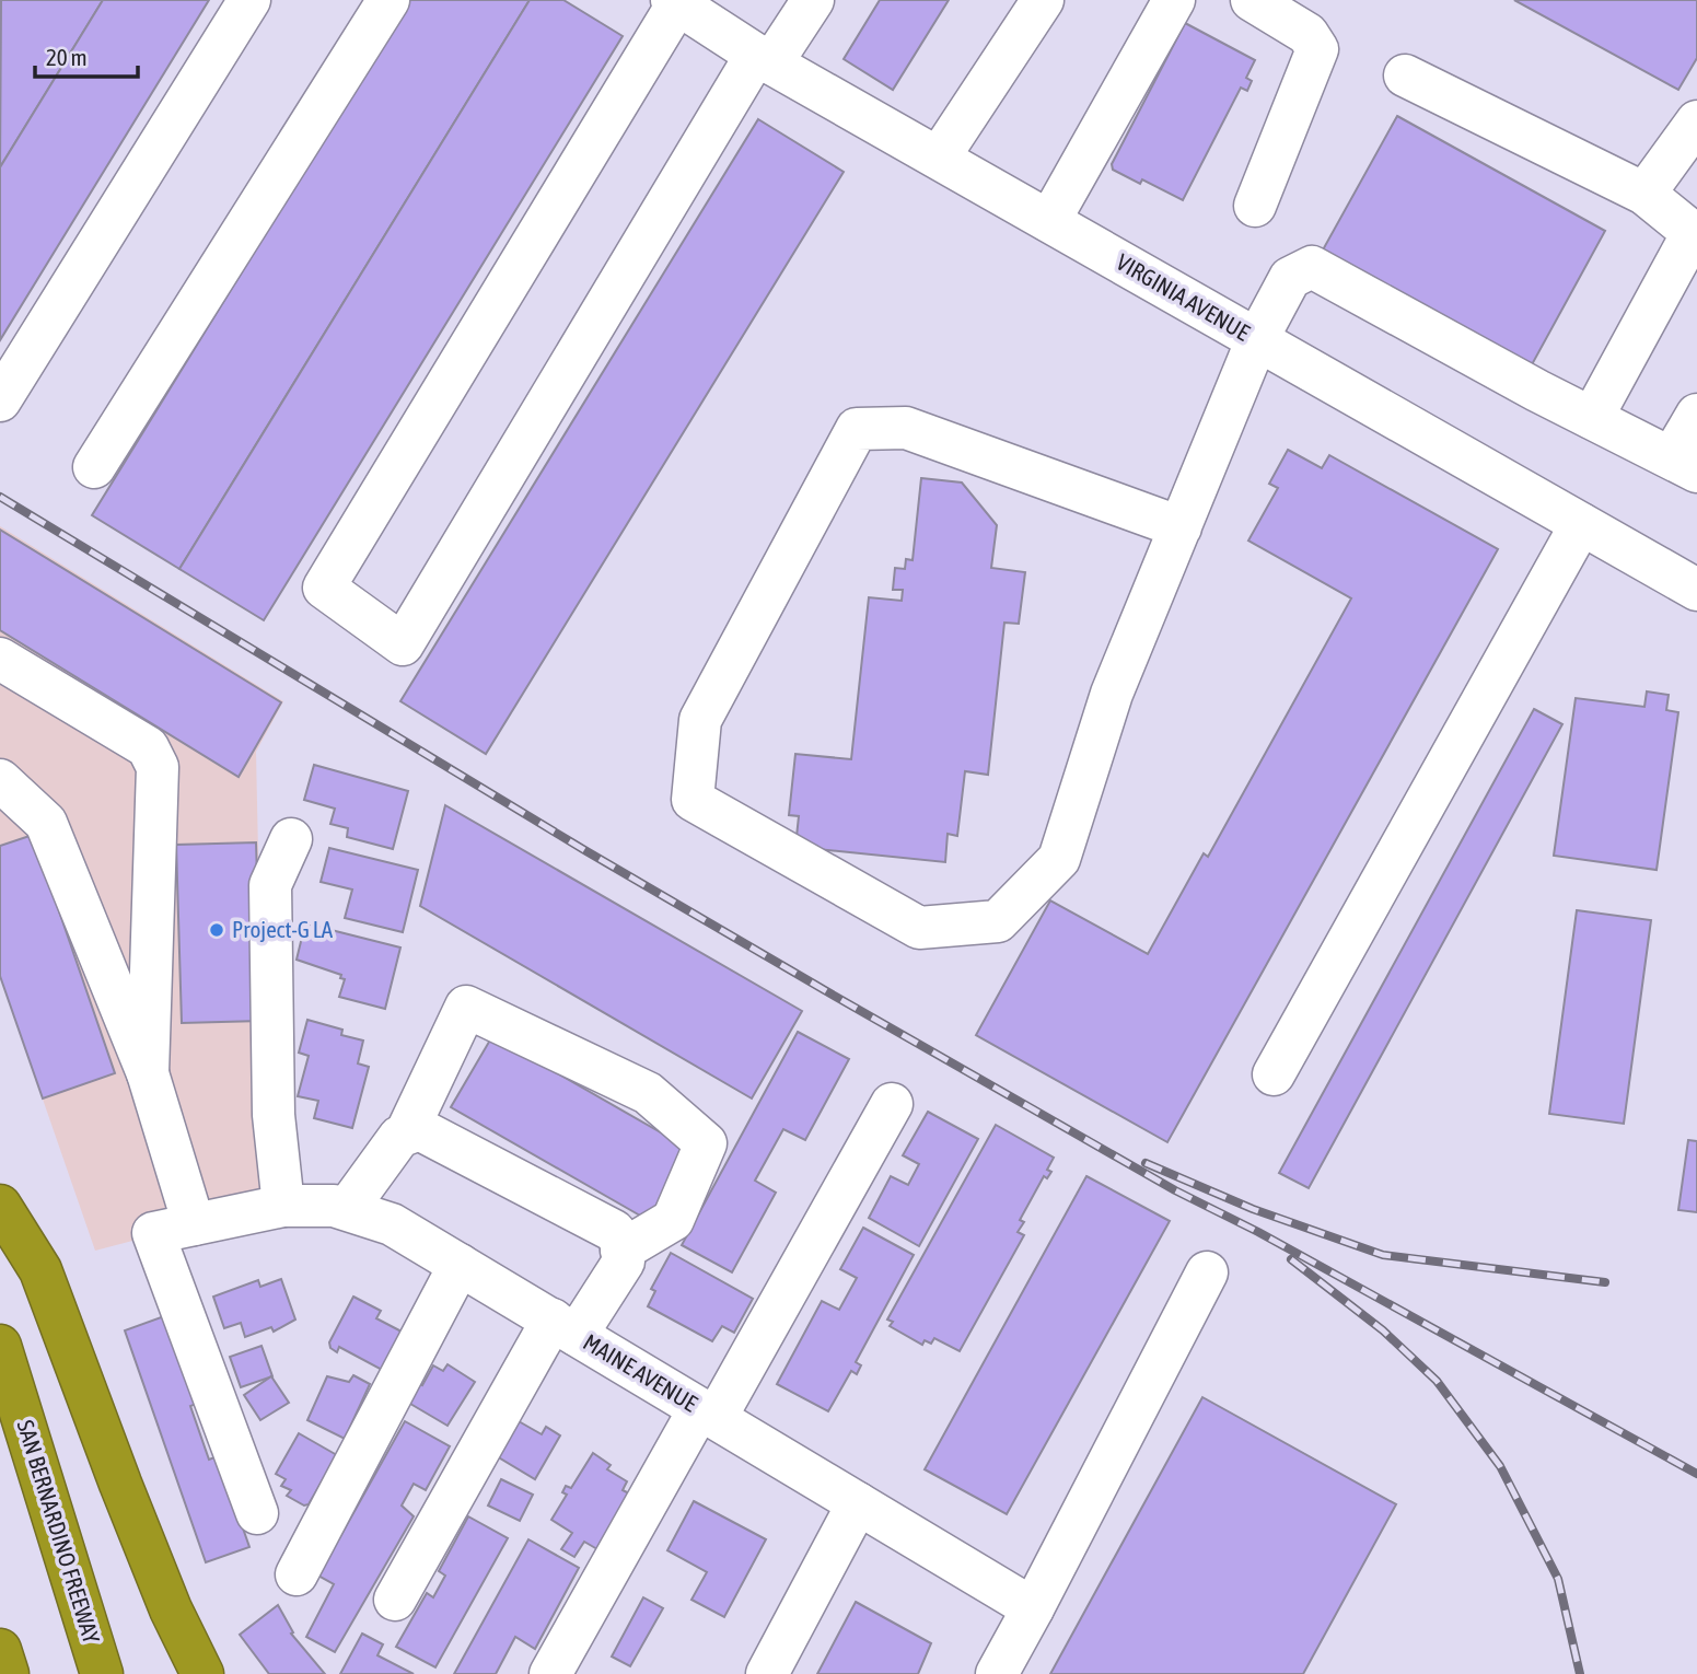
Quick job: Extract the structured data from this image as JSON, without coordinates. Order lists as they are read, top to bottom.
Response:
{
  "streets": {
    "highway": ["SAN BERNARDINO FREEWAY"],
    "street": ["VIRGINIA AVENUE", "MAINE AVENUE"]
  },
  "places": ["Project-G LA"],
  "scale_bar": "20 m"
}
